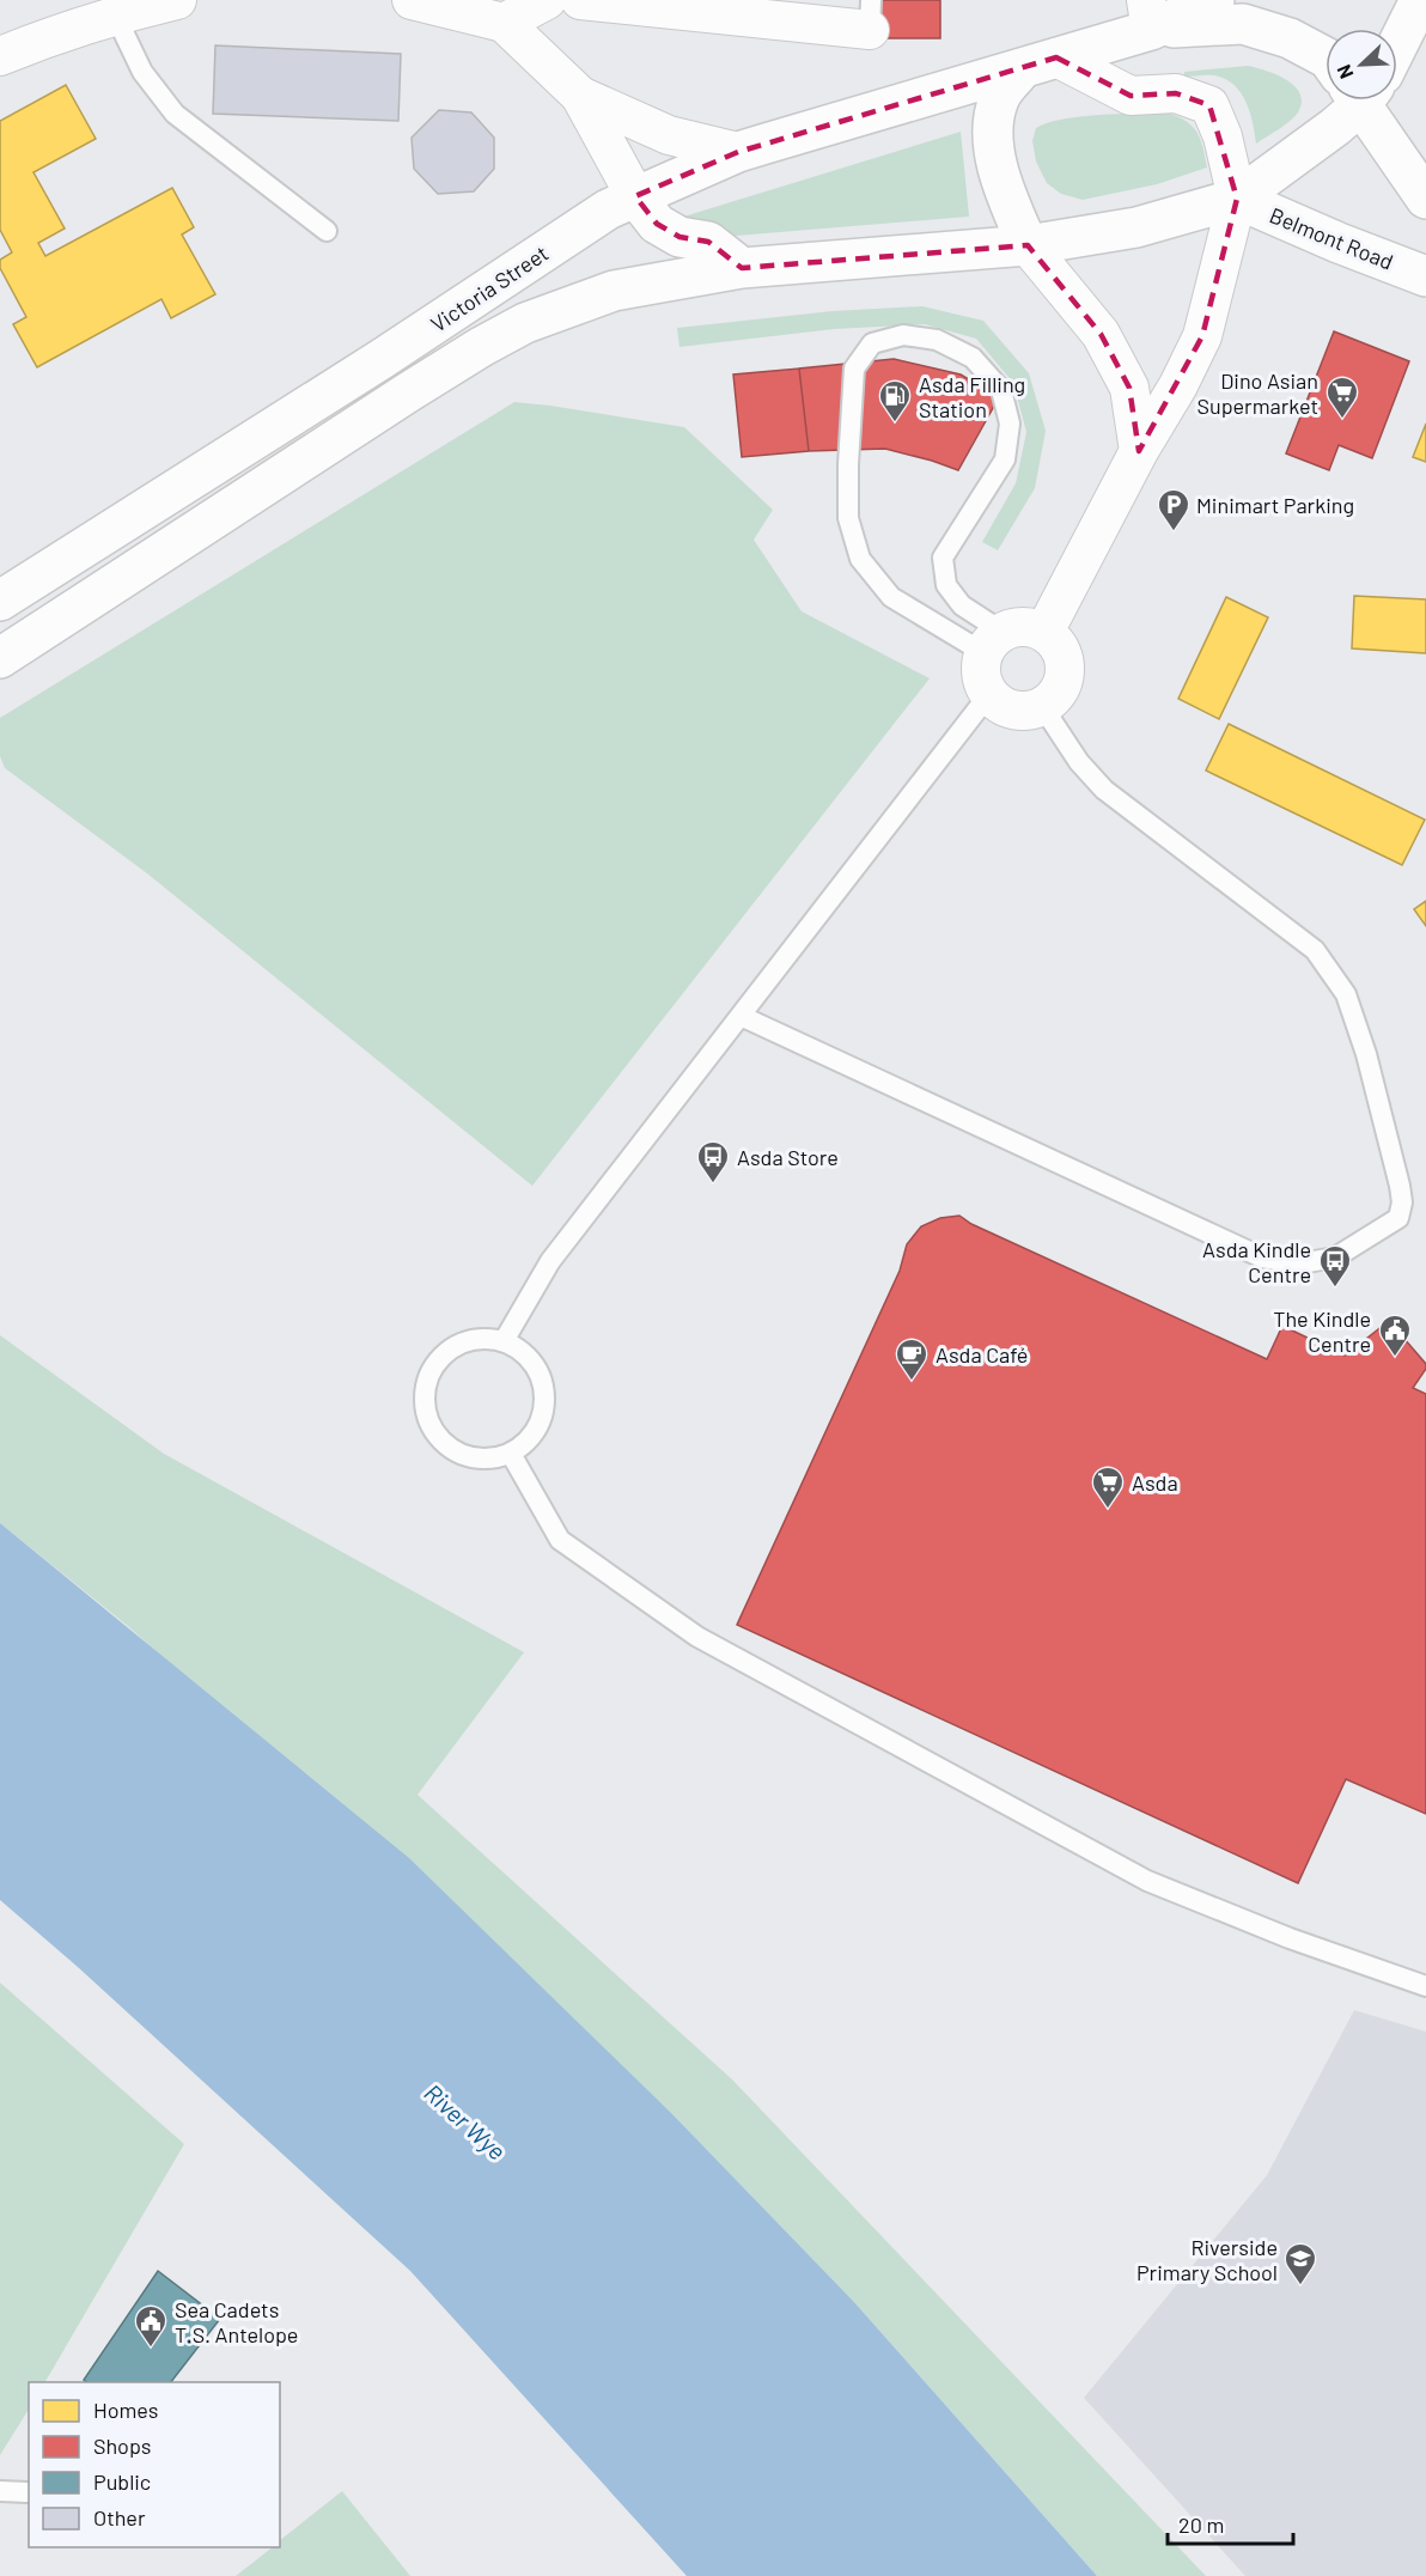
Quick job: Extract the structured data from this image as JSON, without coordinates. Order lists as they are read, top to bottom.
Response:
{
  "streets": {
    "highway": ["Belmont Road", "Victoria Street"]
  },
  "crossings": [
    ["Belmont Road", "Victoria Street"]
  ],
  "water": ["River Wye"],
  "places": {
    "supermarket": ["Dino Asian Supermarket", "Asda"],
    "fuel station": ["Asda Filling Station"],
    "parking": ["Minimart Parking"],
    "bus stop": ["Asda Store", "Asda Kindle Centre"],
    "public building": ["The Kindle Centre", "Sea Cadets T.S. Antelope"],
    "cafe": ["Asda Café"],
    "school or university": ["Riverside Primary School"]
  },
  "legend": [
    "Homes",
    "Shops",
    "Public",
    "Other"
  ],
  "scale_bar": "20 m",
  "north": "bottom left"
}
